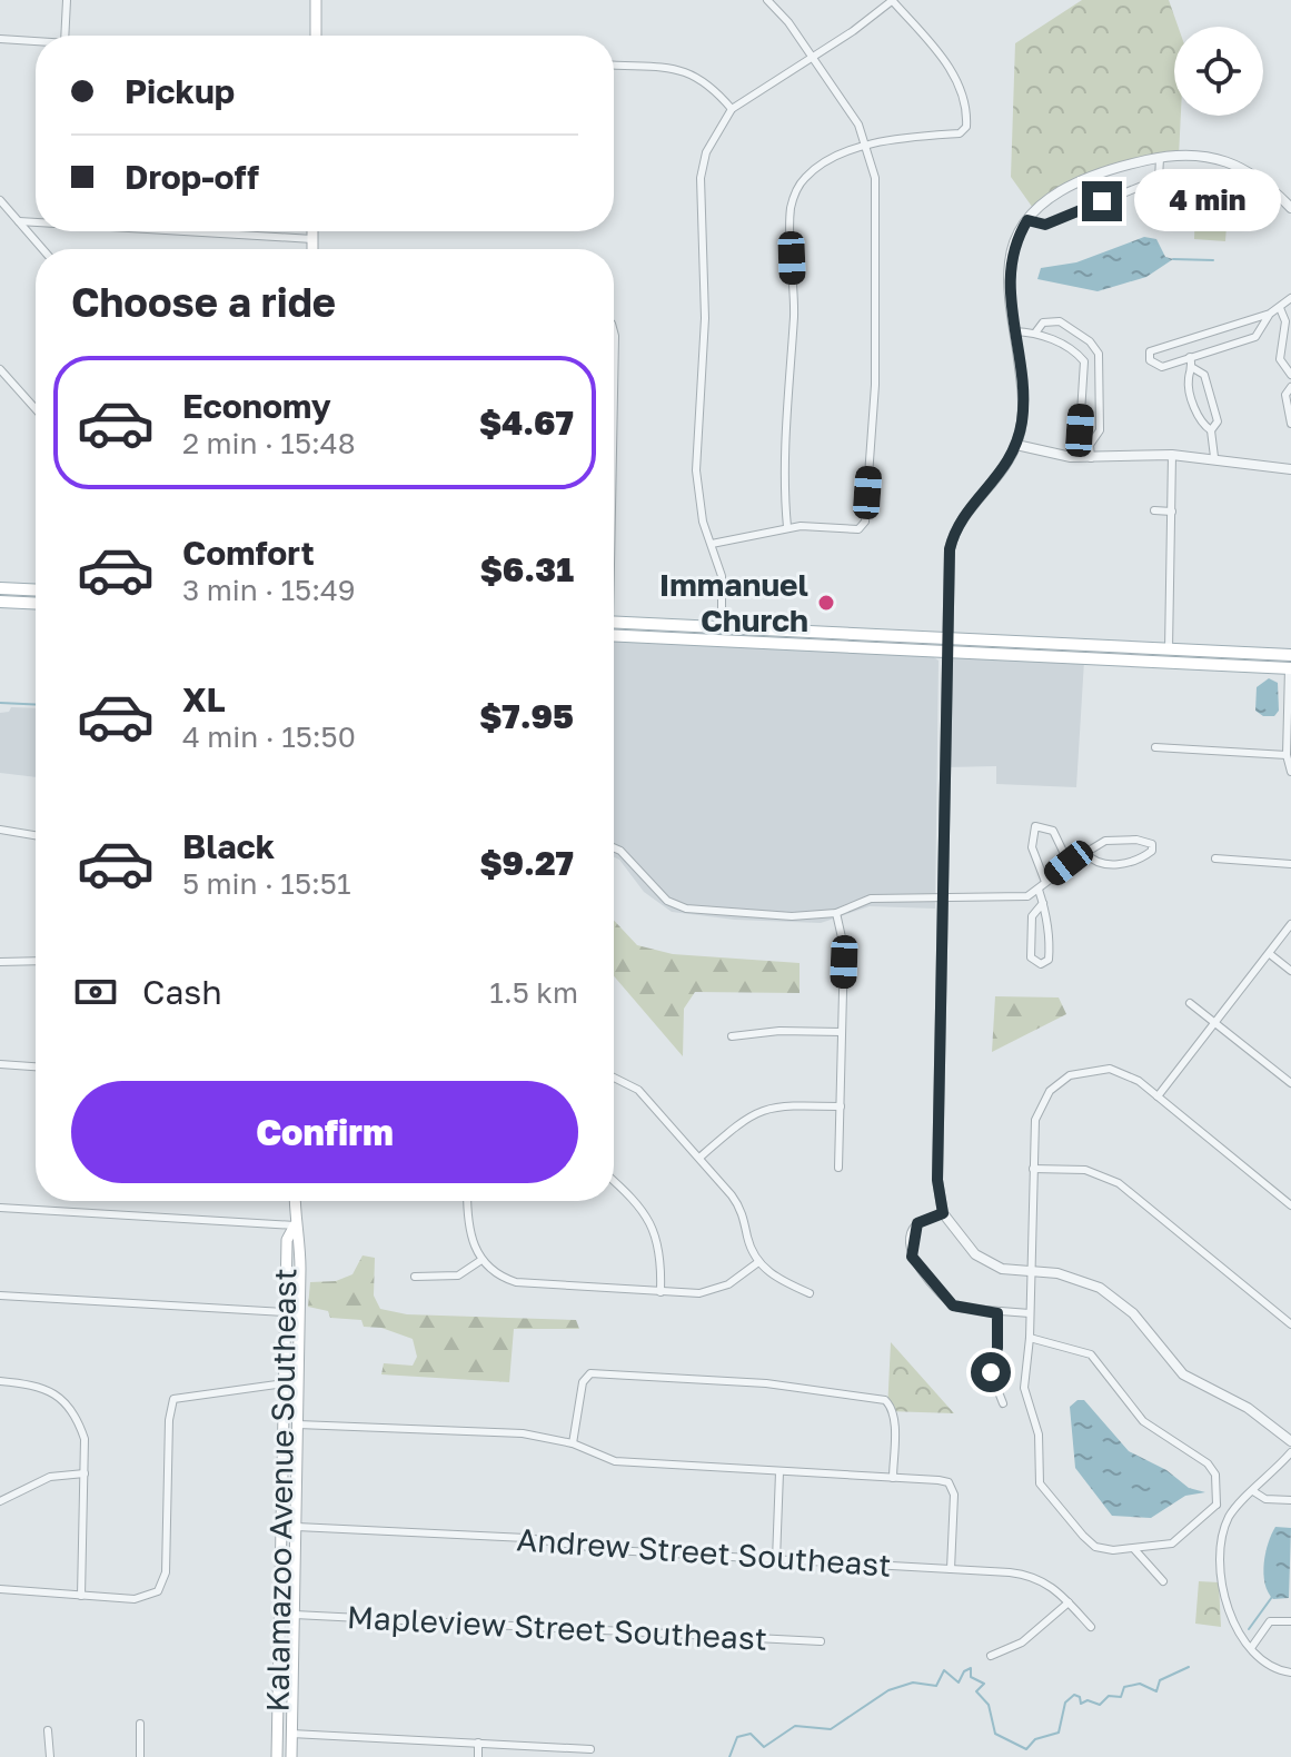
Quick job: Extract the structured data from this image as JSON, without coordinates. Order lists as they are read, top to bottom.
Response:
{
  "streets": {
    "main road": ["Kalamazoo Avenue Southeast"],
    "street": ["Andrew Street Southeast", "Mapleview Street Southeast"]
  },
  "crossings": [
    ["Kalamazoo Avenue Southeast", "Andrew Street Southeast"],
    ["Kalamazoo Avenue Southeast", "Mapleview Street Southeast"]
  ],
  "places": ["Immanuel Church"],
  "page": {
    "banner": ["Pickup", "Drop-off"],
    "bubble": "4 min",
    "heading": "Choose a ride",
    "list": [
      {
        "name": "Economy",
        "note": "2 min · 15:48",
        "value": "$4.67"
      },
      {
        "name": "Comfort",
        "note": "3 min · 15:49",
        "value": "$6.31"
      },
      {
        "name": "XL",
        "note": "4 min · 15:50",
        "value": "$7.95"
      },
      {
        "name": "Black",
        "note": "5 min · 15:51",
        "value": "$9.27"
      }
    ],
    "pay": ["Cash", "1.5 km"],
    "buttons": "Confirm"
  }
}
